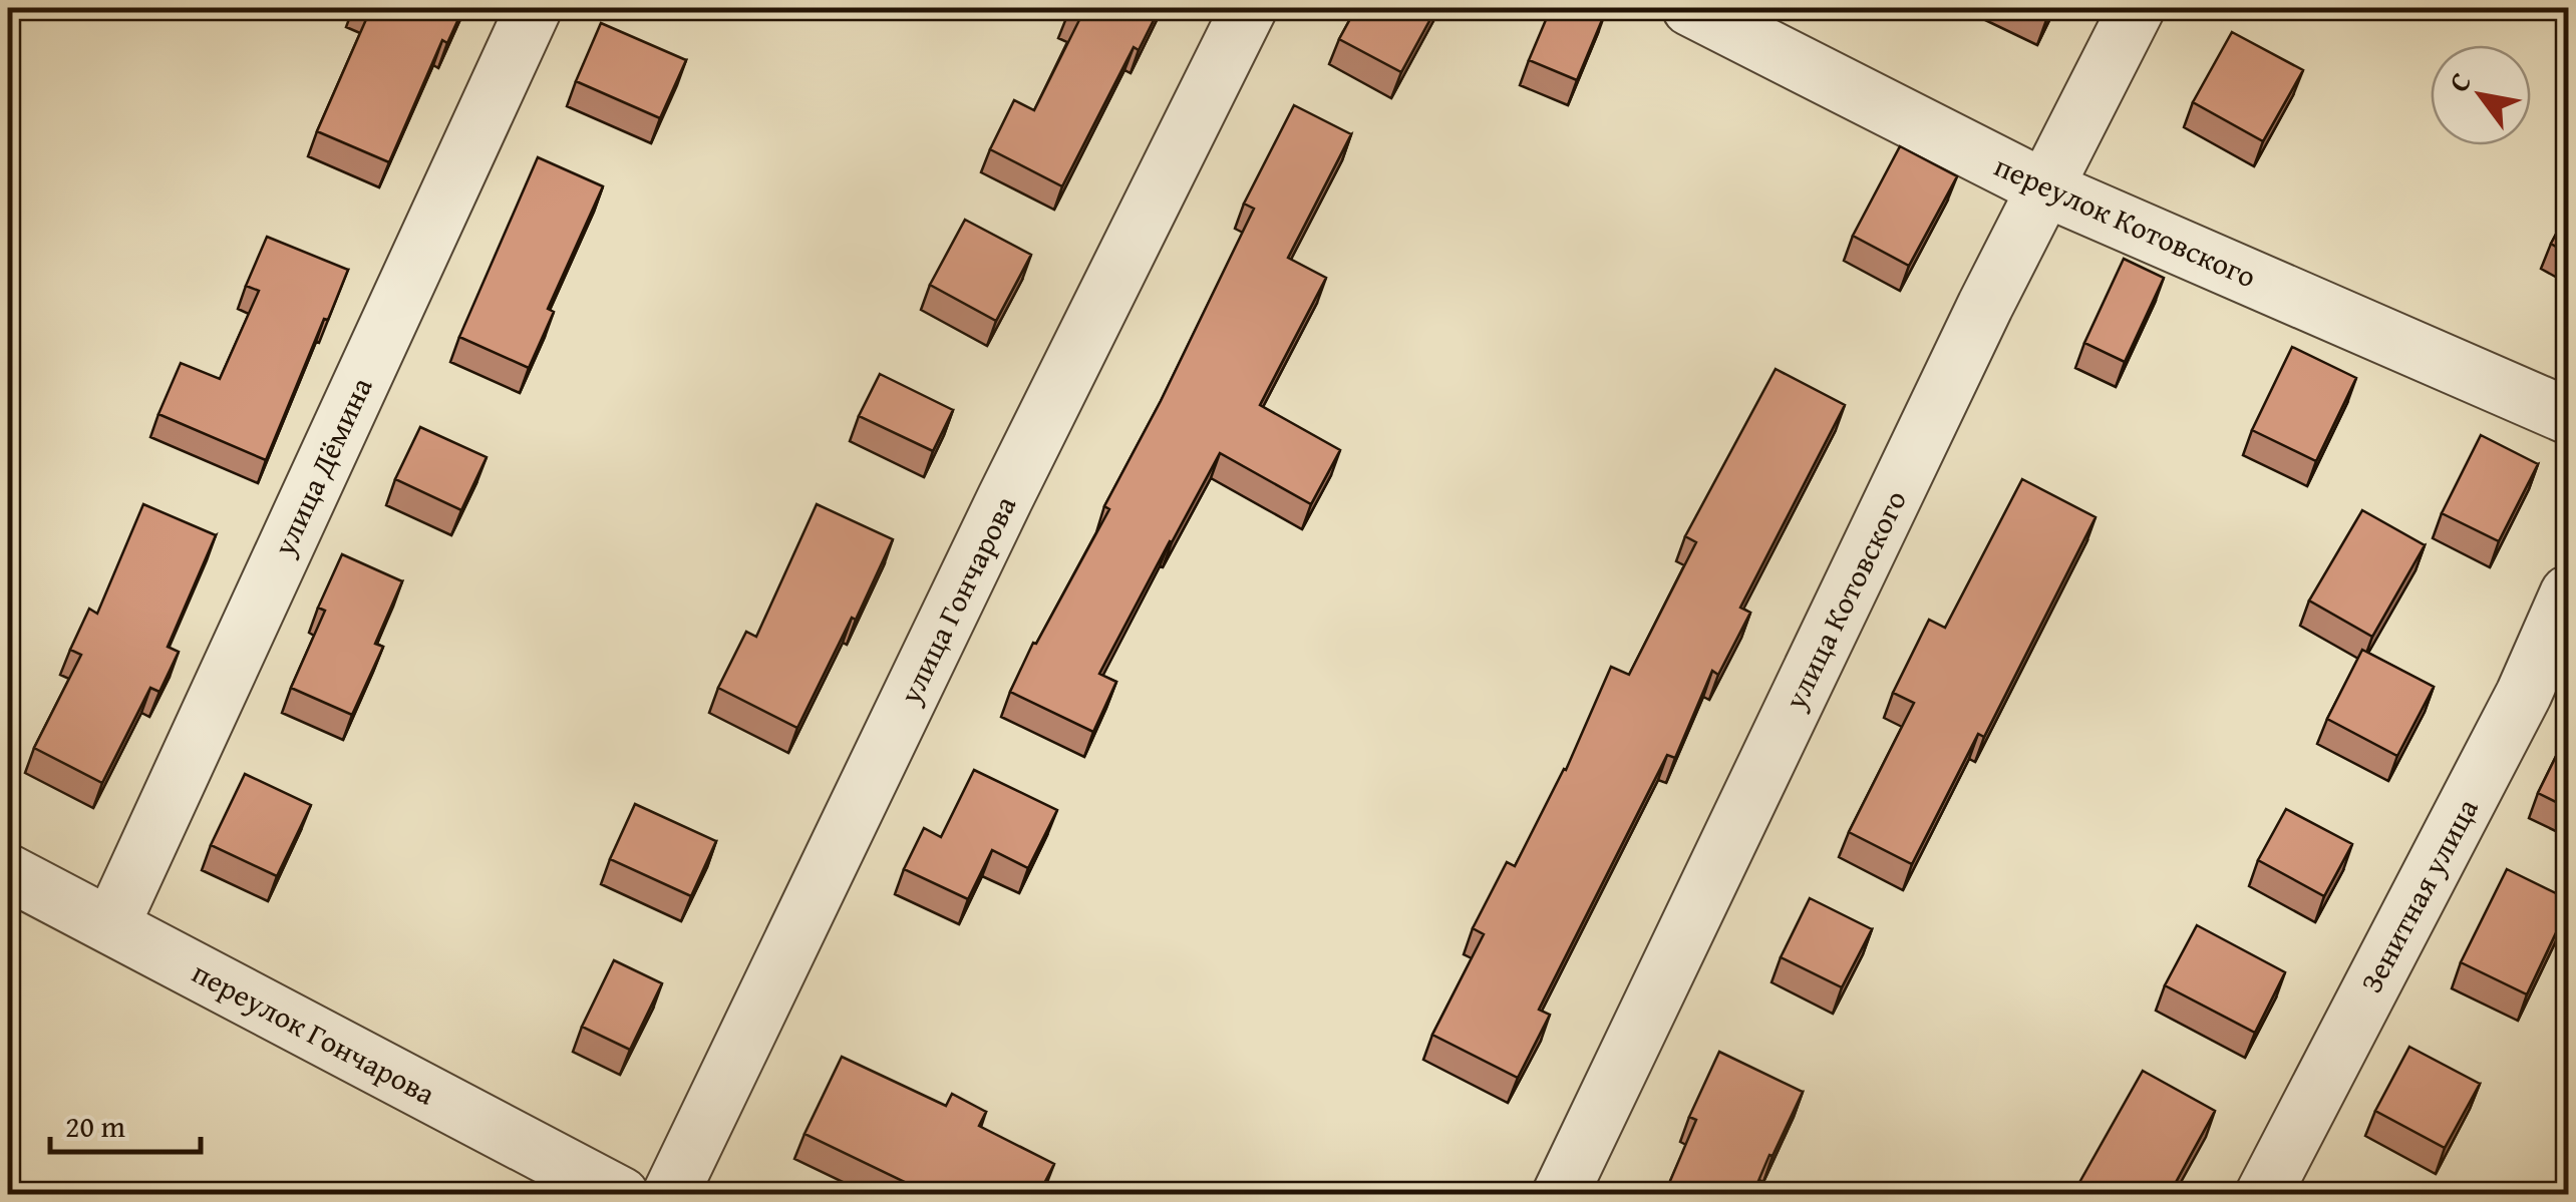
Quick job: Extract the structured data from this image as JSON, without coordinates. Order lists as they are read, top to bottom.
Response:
{
  "streets": {
    "street": [
      "переулок Котовского",
      "улица Дёмина",
      "улица Гончарова",
      "улица Котовского",
      "Зенитная улица",
      "переулок Гончарова"
    ]
  },
  "crossings": [
    ["переулок Котовского", "улица Котовского"],
    ["улица Дёмина", "переулок Гончарова"]
  ],
  "scale_bar": "20 m",
  "north": "top left"
}
